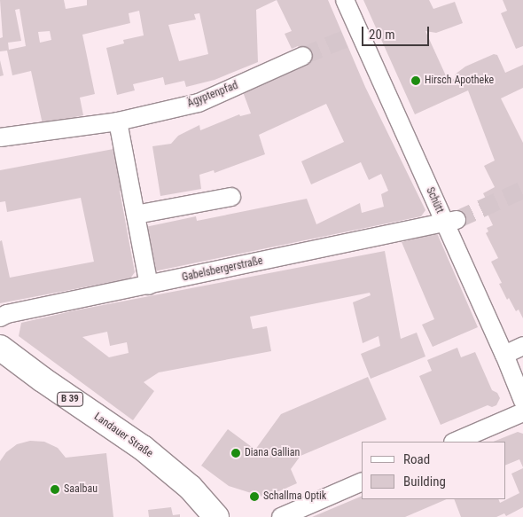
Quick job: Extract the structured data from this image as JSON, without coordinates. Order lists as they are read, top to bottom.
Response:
{
  "streets": {
    "main road": ["B 39", "Landauer Straße"],
    "street": ["Ägyptenpfad", "Schütt", "Gabelsbergerstraße"]
  },
  "crossings": [
    ["Schütt", "Gabelsbergerstraße"]
  ],
  "places": [
    "Hirsch Apotheke",
    "Diana Gallian",
    "Saalbau",
    "Schallma Optik"
  ],
  "legend": ["Road", "Building"],
  "scale_bar": "20 m"
}
